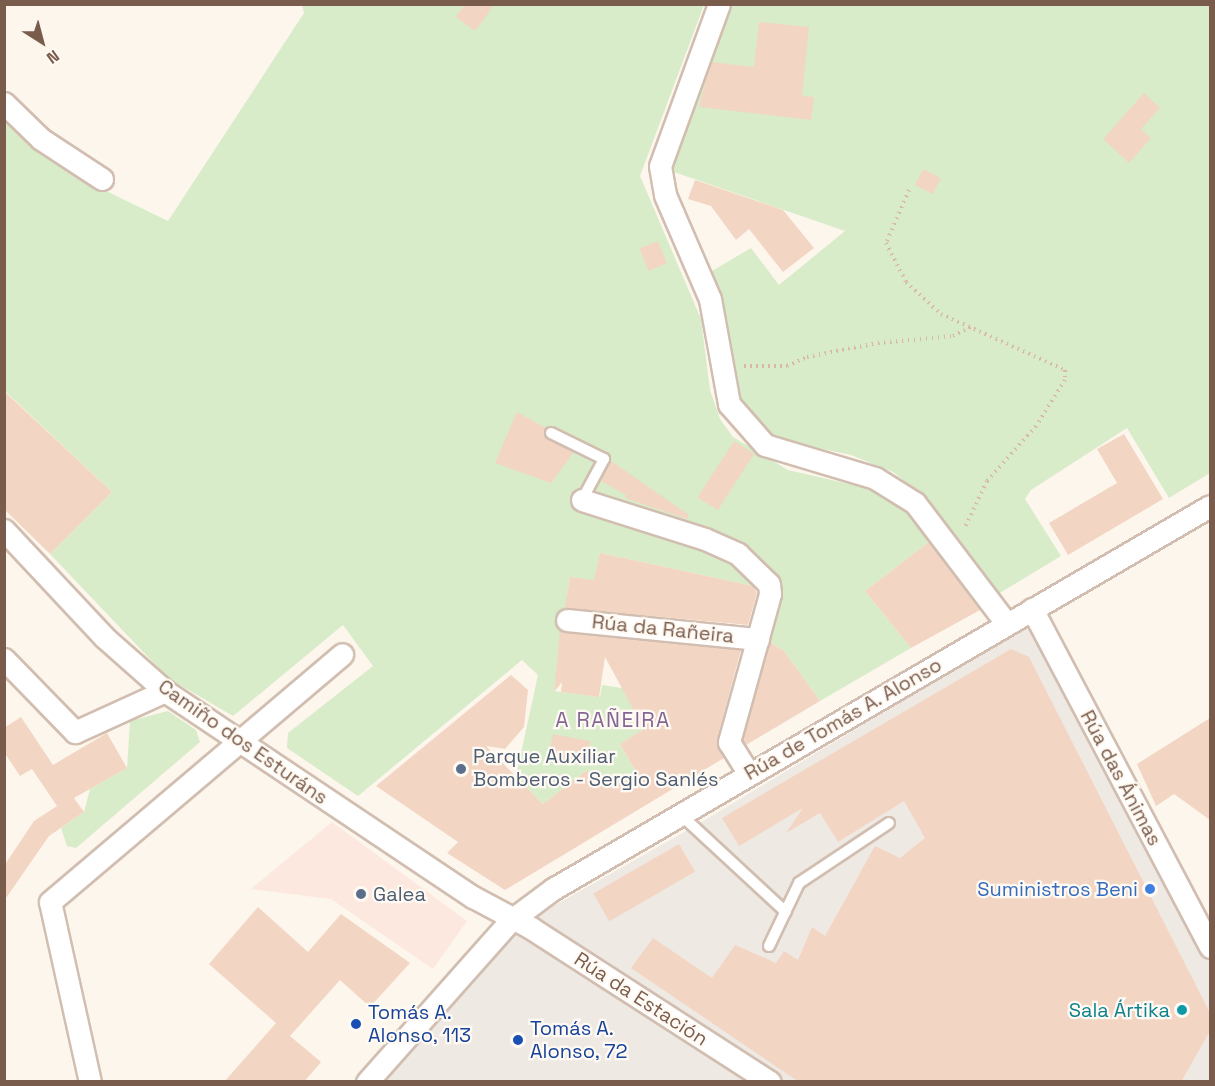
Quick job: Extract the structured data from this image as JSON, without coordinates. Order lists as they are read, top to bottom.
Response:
{
  "streets": {
    "street": [
      "Rúa da Rañeira",
      "Rúa de Tomás A. Alonso",
      "Camiño dos Esturáns",
      "Rúa das Ánimas",
      "Rúa da Estación"
    ]
  },
  "crossings": [
    ["Rúa da Rañeira", "Rúa de Tomás A. Alonso"],
    ["Rúa de Tomás A. Alonso", "Camiño dos Esturáns"],
    ["Rúa de Tomás A. Alonso", "Rúa das Ánimas"],
    ["Rúa de Tomás A. Alonso", "Rúa da Estación"],
    ["Camiño dos Esturáns", "Rúa da Estación"]
  ],
  "districts": ["A RAÑEIRA"],
  "places": [
    "Parque Auxiliar Bomberos - Sergio Sanlés",
    "Suministros Beni",
    "Galea",
    "Sala Ártika",
    "Tomás A. Alonso, 113",
    "Tomás A. Alonso, 72"
  ],
  "north": "bottom right"
}
